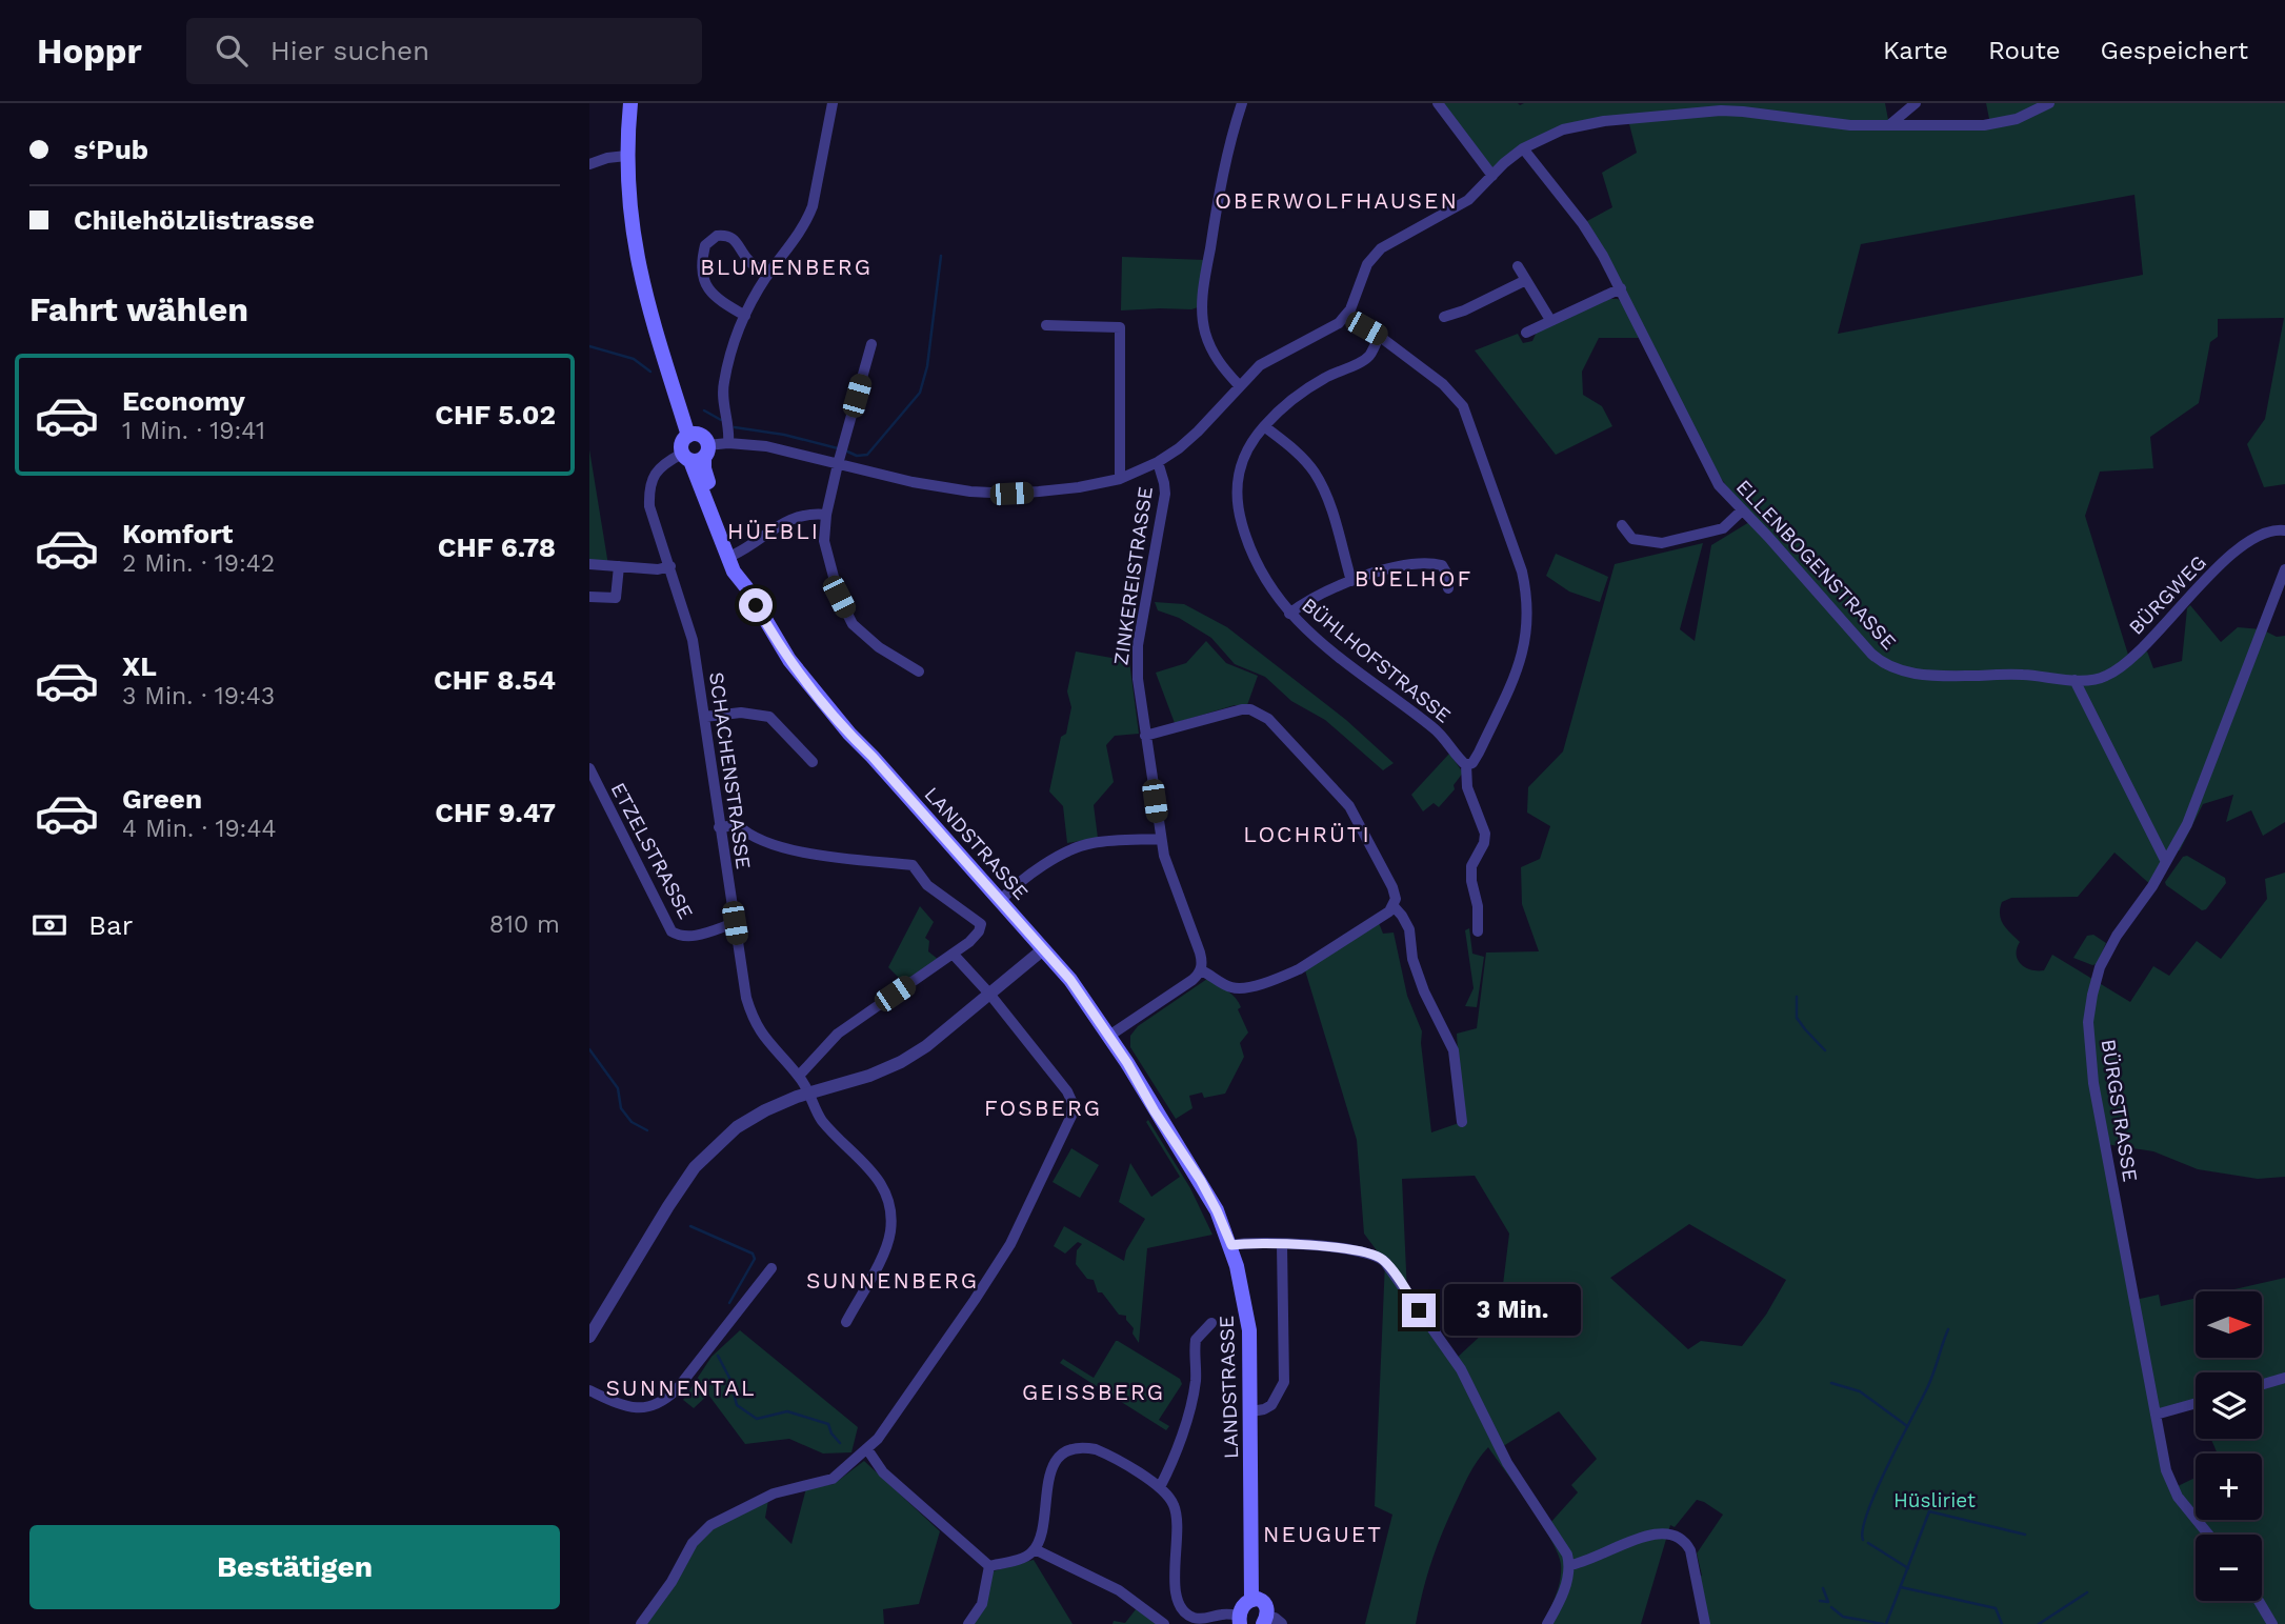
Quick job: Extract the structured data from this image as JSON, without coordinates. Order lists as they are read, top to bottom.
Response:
{
  "streets": {
    "main road": ["LANDSTRASSE"],
    "street": [
      "ELLENBOGENSTRASSE",
      "ZINKEREISTRASSE",
      "BÜRGWEG",
      "BÜHLHOFSTRASSE",
      "SCHACHENSTRASSE",
      "ETZELSTRASSE",
      "BÜRGSTRASSE"
    ]
  },
  "crossings": [
    ["ELLENBOGENSTRASSE", "BÜRGWEG"],
    ["SCHACHENSTRASSE", "LANDSTRASSE"],
    ["SCHACHENSTRASSE", "ETZELSTRASSE"]
  ],
  "districts": [
    "OBERWOLFHAUSEN",
    "BLUMENBERG",
    "HÜEBLI",
    "BÜELHOF",
    "LOCHRÜTI",
    "FOSBERG",
    "SUNNENBERG",
    "SUNNENTAL",
    "GEISSBERG",
    "NEUGUET"
  ],
  "parks": ["Hüsliriet"],
  "north": "right",
  "page": {
    "header": "Hoppr",
    "search": "Hier suchen",
    "nav": ["Karte", "Route", "Gespeichert"],
    "banner": ["s‘Pub", "Chilehölzlistrasse"],
    "heading": "Fahrt wählen",
    "list": [
      {
        "name": "Economy",
        "note": "1 Min. · 19:41",
        "value": "CHF 5.02"
      },
      {
        "name": "Komfort",
        "note": "2 Min. · 19:42",
        "value": "CHF 6.78"
      },
      {
        "name": "XL",
        "note": "3 Min. · 19:43",
        "value": "CHF 8.54"
      },
      {
        "name": "Green",
        "note": "4 Min. · 19:44",
        "value": "CHF 9.47"
      }
    ],
    "pay": ["Bar", "810 m"],
    "bubble": "3 Min.",
    "map_buttons": ["+", "−"],
    "buttons": "Bestätigen"
  }
}
